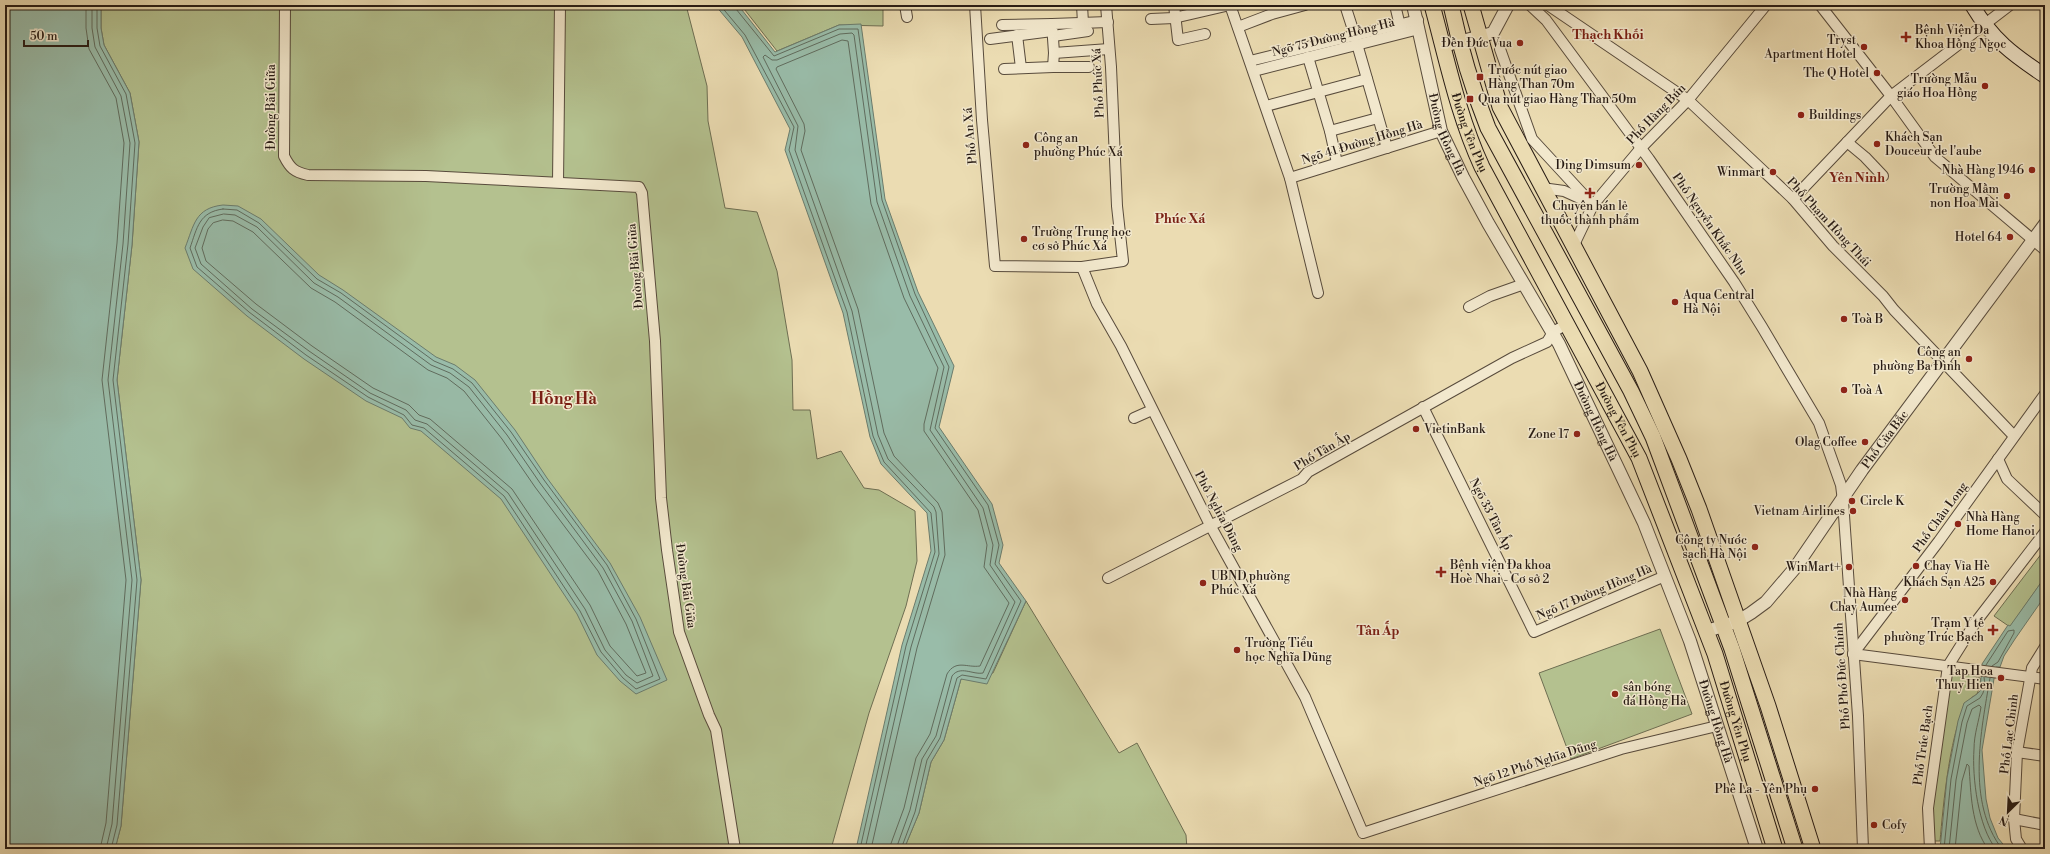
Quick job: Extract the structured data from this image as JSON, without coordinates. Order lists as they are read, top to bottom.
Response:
{
  "streets": {
    "main road": ["Đường Yên Phụ"],
    "street": [
      "Ngõ 75 Đường Hồng Hà",
      "Phố Phúc Xá",
      "Đường Bãi Giữa",
      "Phố Hàng Bún",
      "Đường Hồng Hà",
      "Phố An Xá",
      "Ngõ 41 Đường Hồng Hà",
      "Phố Phạm Hồng Thái",
      "Phố Nguyễn Khắc Nhu",
      "Phố Cửa Bắc",
      "Phố Tân Ấp",
      "Phố Nghĩa Dũng",
      "Ngõ 33 Tân Ấp",
      "Phố Châu Long",
      "Ngõ 17 Đường Hồng Hà",
      "Phố Phó Đức Chính",
      "Phố Lạc Chinh",
      "Phố Trúc Bạch",
      "Ngõ 12 Phố Nghĩa Dũng"
    ]
  },
  "crossings": [
    ["Ngõ 75 Đường Hồng Hà", "Đường Hồng Hà"],
    ["Phố Phúc Xá", "Phố An Xá"],
    ["Phố Phúc Xá", "Phố Nghĩa Dũng"],
    ["Phố Hàng Bún", "Phố Phạm Hồng Thái"],
    ["Phố Hàng Bún", "Phố Nguyễn Khắc Nhu"],
    ["Đường Yên Phụ", "Phố Cửa Bắc"],
    ["Đường Yên Phụ", "Phố Tân Ấp"],
    ["Đường Hồng Hà", "Ngõ 41 Đường Hồng Hà"],
    ["Đường Hồng Hà", "Phố Tân Ấp"],
    ["Đường Hồng Hà", "Ngõ 17 Đường Hồng Hà"],
    ["Đường Hồng Hà", "Ngõ 12 Phố Nghĩa Dũng"],
    ["Phố An Xá", "Phố Nghĩa Dũng"],
    ["Phố Phạm Hồng Thái", "Phố Cửa Bắc"],
    ["Phố Phạm Hồng Thái", "Phố Châu Long"],
    ["Phố Nguyễn Khắc Nhu", "Phố Cửa Bắc"],
    ["Phố Nguyễn Khắc Nhu", "Phố Phó Đức Chính"],
    ["Phố Cửa Bắc", "Phố Phó Đức Chính"],
    ["Phố Tân Ấp", "Phố Nghĩa Dũng"],
    ["Phố Tân Ấp", "Ngõ 33 Tân Ấp"],
    ["Phố Nghĩa Dũng", "Ngõ 12 Phố Nghĩa Dũng"],
    ["Ngõ 33 Tân Ấp", "Ngõ 17 Đường Hồng Hà"],
    ["Phố Châu Long", "Phố Phó Đức Chính"]
  ],
  "districts": [
    "Thạch Khối",
    "Yên Ninh",
    "Phúc Xá",
    "Hồng Hà",
    "Tân Ấp"
  ],
  "places": {
    "health": [
      "Bệnh Viện Đa Khoa Hồng Ngọc",
      "Chuyên bán lẻ thuốc thành phẩm",
      "Bệnh viện Đa khoa Hoè Nhai - Cơ sở 2",
      "Trạm Y tế phường Trúc Bạch"
    ],
    "other": [
      "Đền Đức Vua",
      "Tryst Apartment Hotel",
      "The Q Hotel",
      "Trường Mẫu giáo Hoa Hồng",
      "Buildings",
      "Khách Sạn Douceur de l'aube",
      "Công an phường Phúc Xá",
      "Ding Dimsum",
      "Nhà Hàng 1946",
      "Winmart",
      "Trường Mầm non Hoa Mai",
      "Hotel 64",
      "Trường Trung học cơ sở Phúc Xá",
      "Aqua Central Hà Nội",
      "Toà B",
      "Công an phường Ba Đình",
      "Toà A",
      "VietinBank",
      "Zone 17",
      "Olag Coffee",
      "Circle K",
      "Vietnam Airlines",
      "Nhà Hàng Home Hanoi",
      "Công ty Nước sạch Hà Nội",
      "Chay Vỉa Hè",
      "WinMart+",
      "Khách Sạn A25",
      "UBND phường Phúc Xá",
      "Nhà Hàng Chay Aumee",
      "Trường Tiểu học Nghĩa Dũng",
      "Tap Hoa Thuy Hien",
      "sân bóng đá Hồng Hà",
      "Phê La - Yên Phụ",
      "Cofy"
    ],
    "transit": ["Trước nút giao Hàng Than 70m", "Qua nút giao Hàng Than 50m"]
  },
  "scale_bar": "50 m",
  "north": "bottom left"
}
